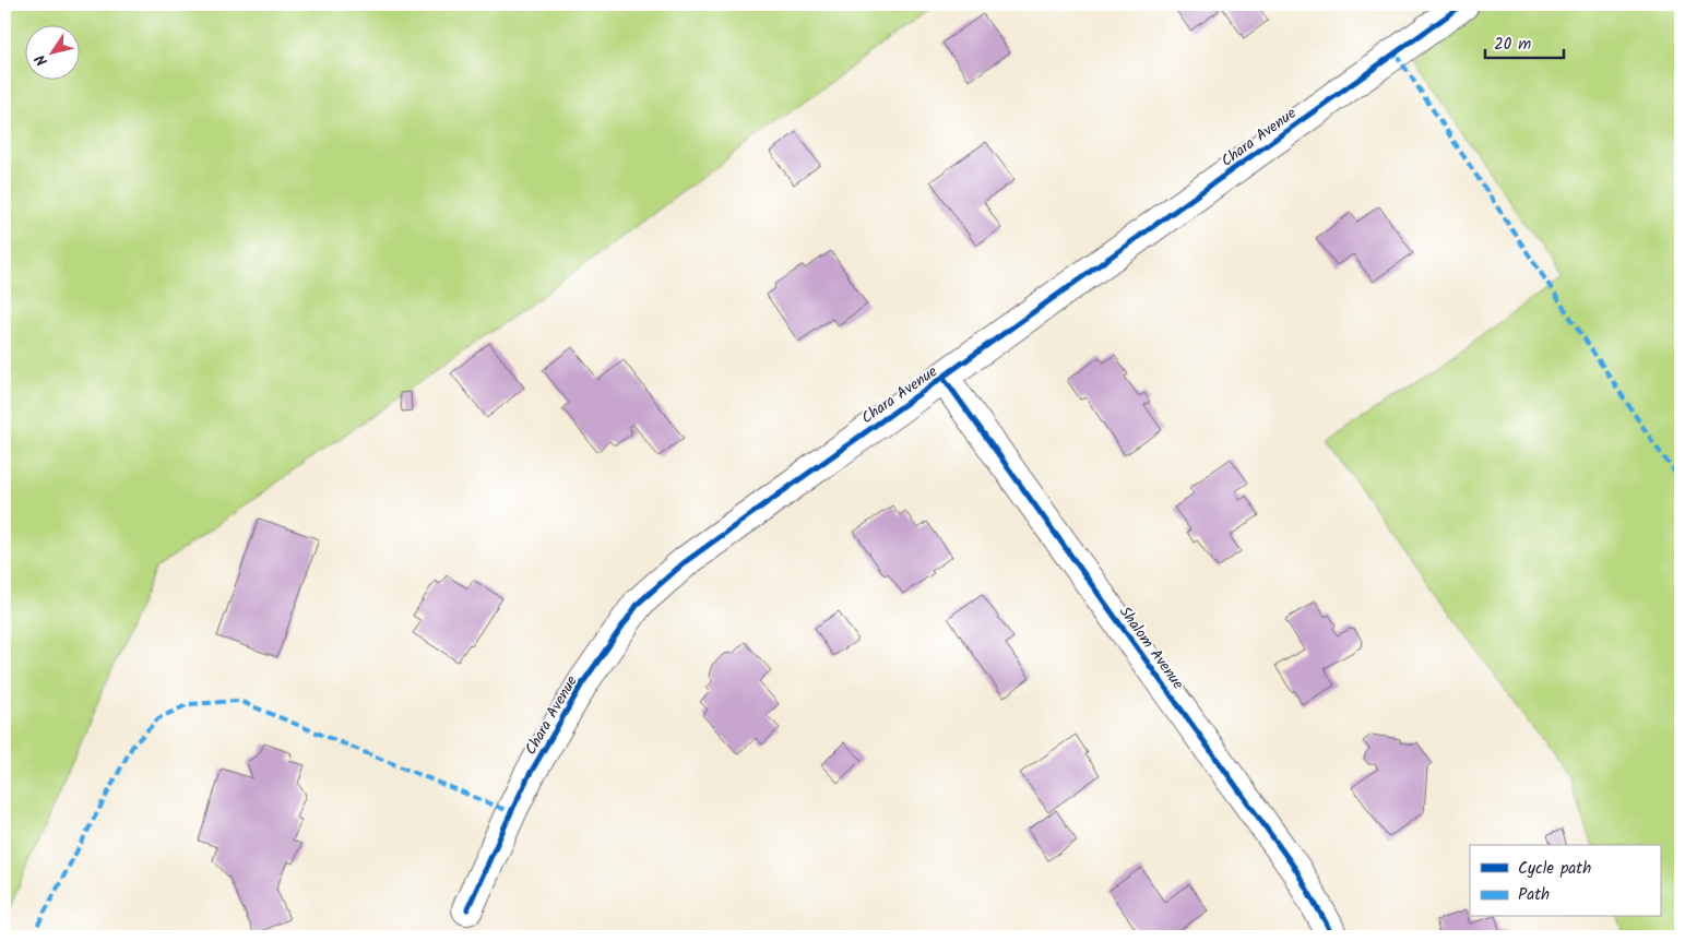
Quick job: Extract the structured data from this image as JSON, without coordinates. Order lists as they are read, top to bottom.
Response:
{
  "streets": {
    "street": ["Chara Avenue", "Shalom Avenue"]
  },
  "crossings": [
    ["Chara Avenue", "Shalom Avenue"]
  ],
  "legend": ["Cycle path", "Path"],
  "scale_bar": "20 m",
  "north": "bottom left"
}
